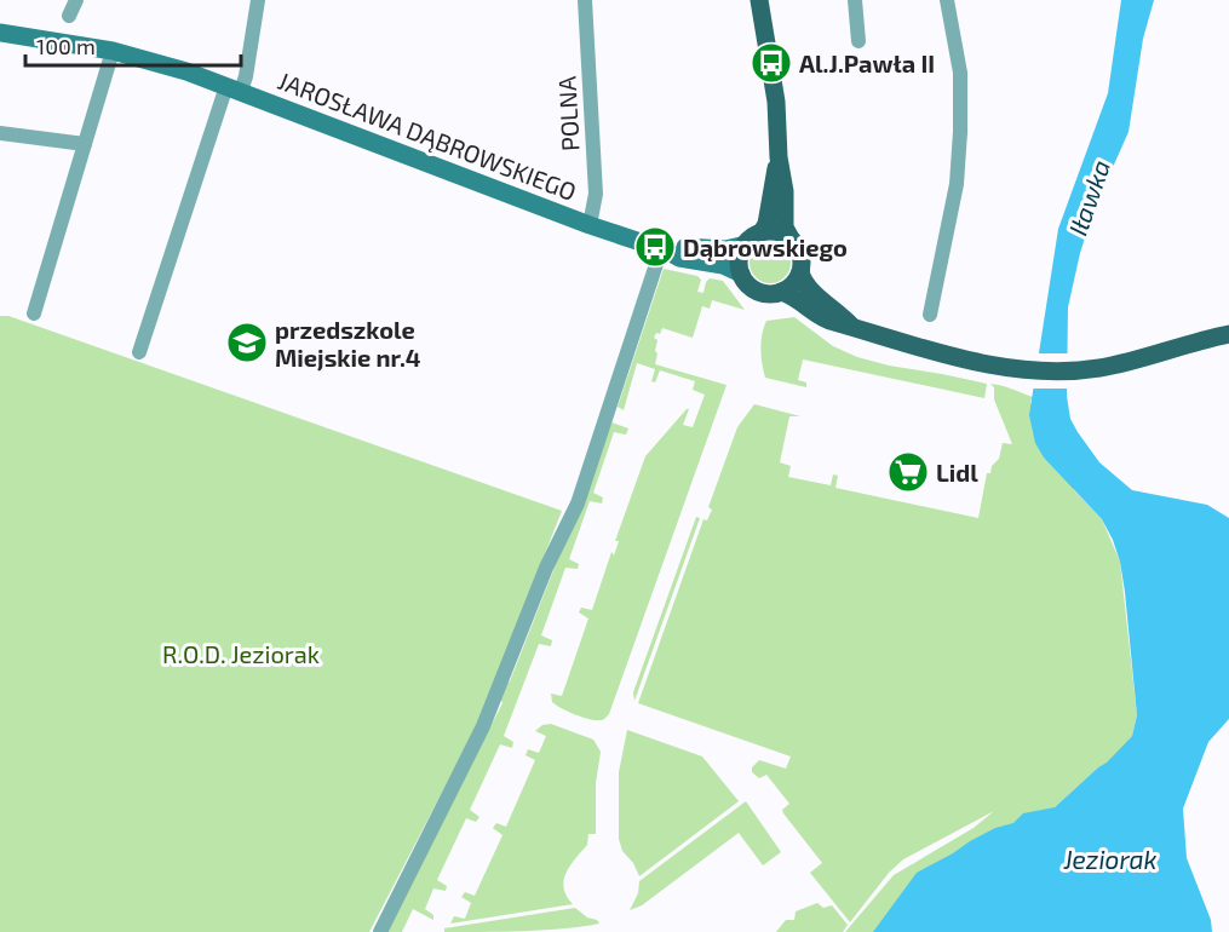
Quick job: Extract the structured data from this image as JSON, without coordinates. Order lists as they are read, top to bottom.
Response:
{
  "streets": {
    "street": ["POLNA", "JAROSŁAWA DĄBROWSKIEGO"]
  },
  "crossings": [
    ["POLNA", "JAROSŁAWA DĄBROWSKIEGO"]
  ],
  "water": ["Iławka", "Jeziorak"],
  "parks": ["R.O.D. Jeziorak"],
  "places": {
    "bus stop": ["Al.J.Pawła II", "Dąbrowskiego"],
    "school or university": ["przedszkole Miejskie nr.4"],
    "supermarket": ["Lidl"]
  },
  "scale_bar": "100 m"
}
